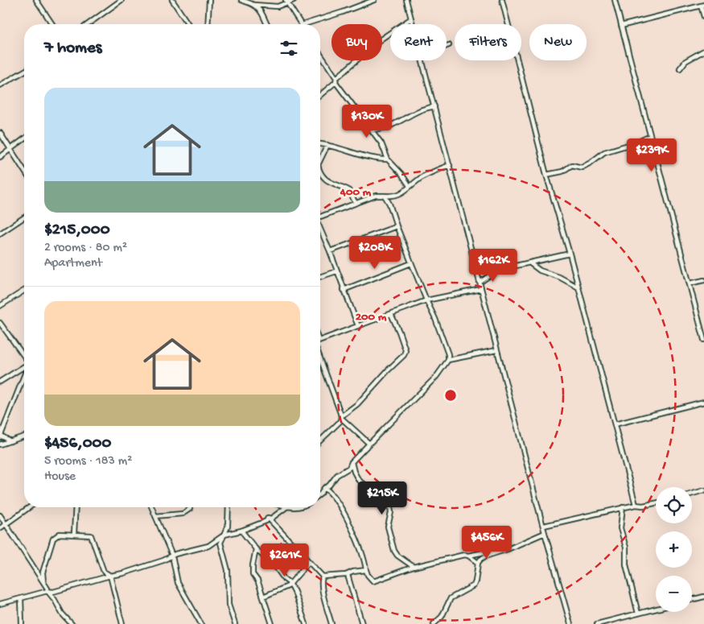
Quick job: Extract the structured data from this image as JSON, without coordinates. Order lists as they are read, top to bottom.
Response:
{
  "page": {
    "chip": [
      "Buy",
      "Rent",
      "Filters",
      "New"
    ],
    "heading": "7 homes",
    "list": [
      {
        "name": "$215,000",
        "note": "2 rooms · 80 m² · Apartment"
      },
      {
        "name": "$456,000",
        "note": "5 rooms · 183 m² · House"
      }
    ],
    "price": [
      "$130K",
      "$239K",
      "$208K",
      "$162K",
      "$215K",
      "$456K",
      "$261K"
    ],
    "map_buttons": ["+", "−"]
  },
  "rings": ["400 m", "200 m"]
}
